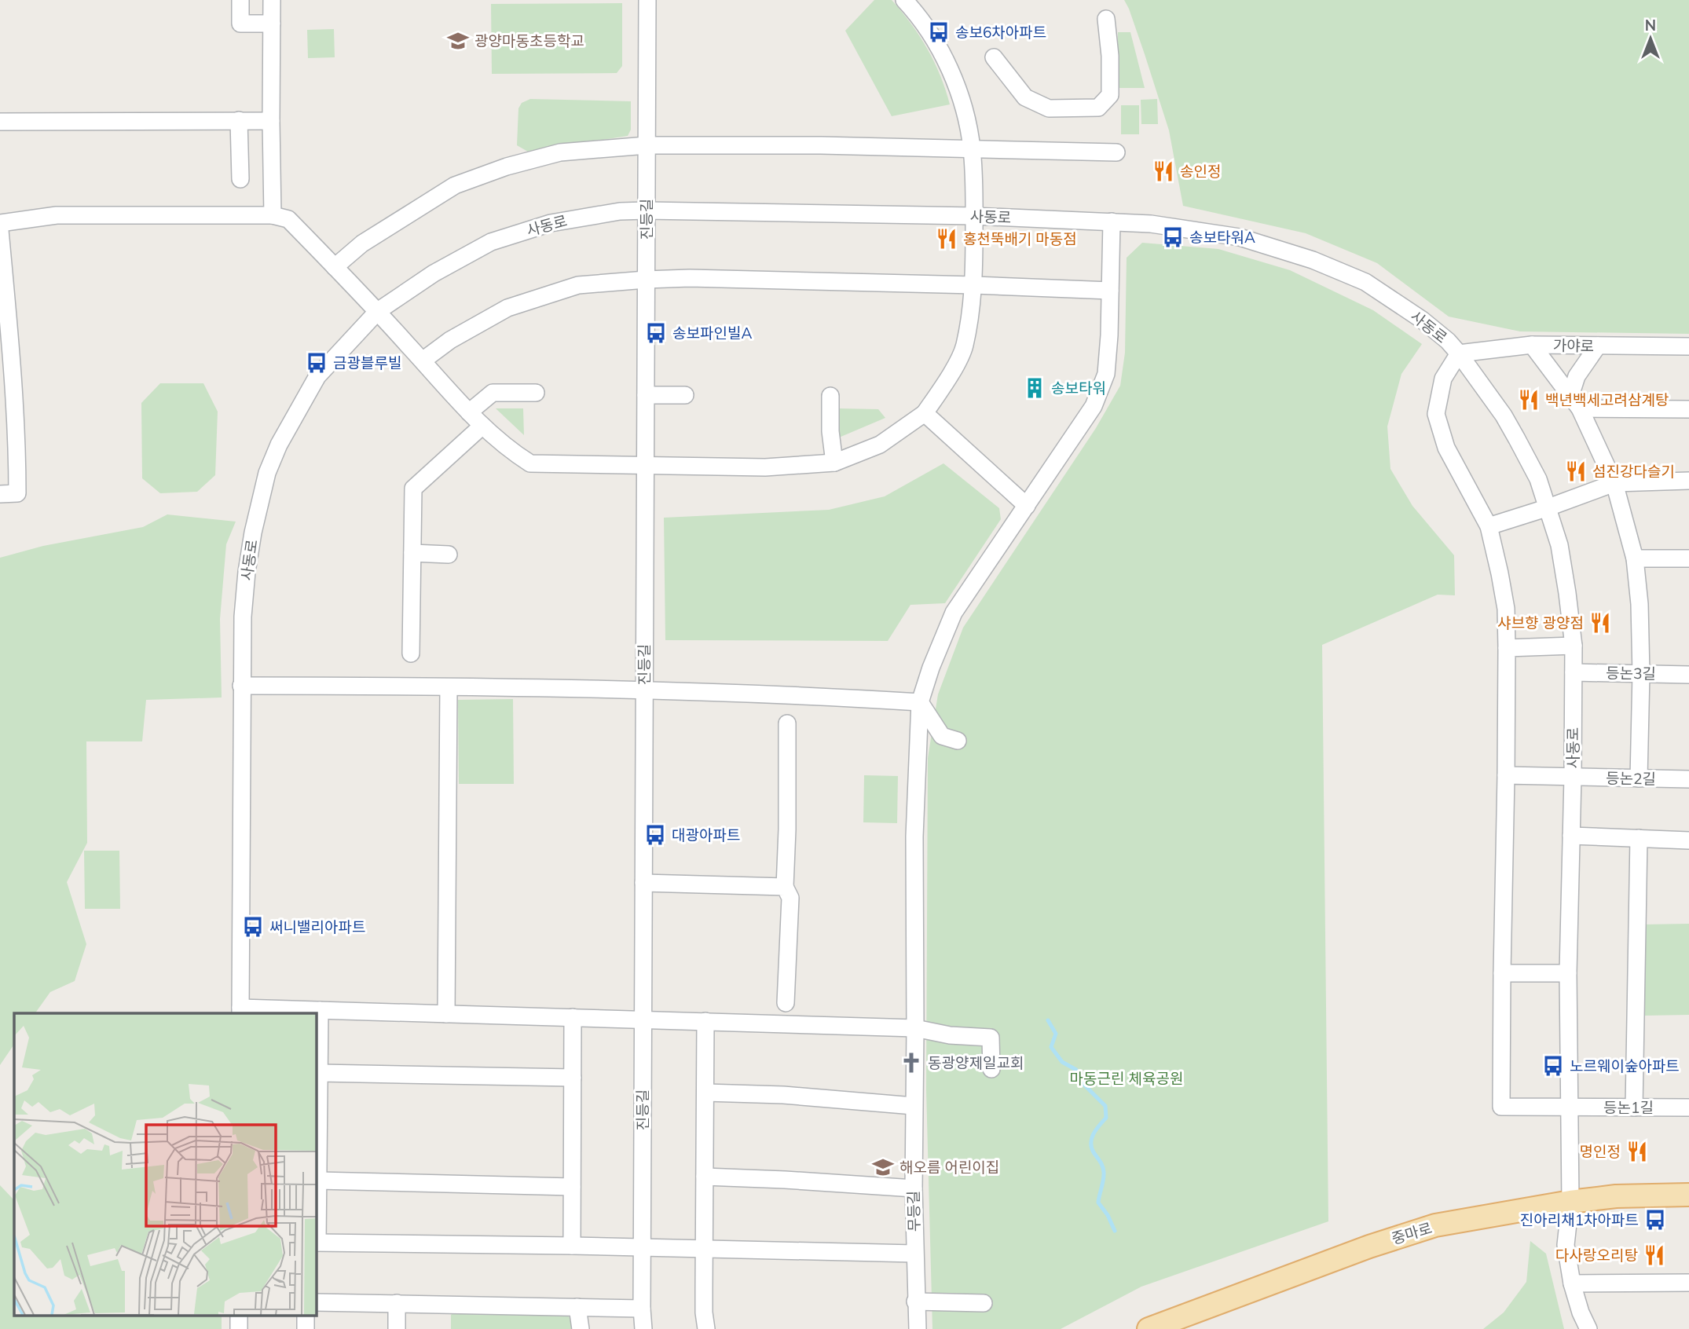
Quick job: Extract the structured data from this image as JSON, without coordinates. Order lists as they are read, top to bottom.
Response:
{
  "streets": {
    "main road": ["중마로"],
    "street": [
      "사동로",
      "진등길",
      "가야로",
      "등논3길",
      "등논2길",
      "등논1길",
      "무등길"
    ]
  },
  "crossings": [
    ["사동로", "진등길"],
    ["사동로", "가야로"],
    ["사동로", "등논3길"],
    ["사동로", "등논2길"],
    ["사동로", "등논1길"],
    ["사동로", "무등길"],
    ["사동로", "중마로"]
  ],
  "parks": ["마동근린 체육공원"],
  "places": {
    "bus stop": [
      "송보6차아파트",
      "송보타워A",
      "송보파인빌A",
      "금광블루빌",
      "대광아파트",
      "써니밸리아파트",
      "노르웨이숲아파트",
      "진아리채1차아파트"
    ],
    "school or university": ["광양마동초등학교", "해오름 어린이집"],
    "restaurant": [
      "송인정",
      "홍천뚝배기 마동점",
      "백년백세고려삼계탕",
      "섬진강다슬기",
      "샤브향 광양점",
      "명인정",
      "다사랑오리탕"
    ],
    "building": ["송보타워"],
    "church": ["동광양제일교회"]
  },
  "north": "top"
}
